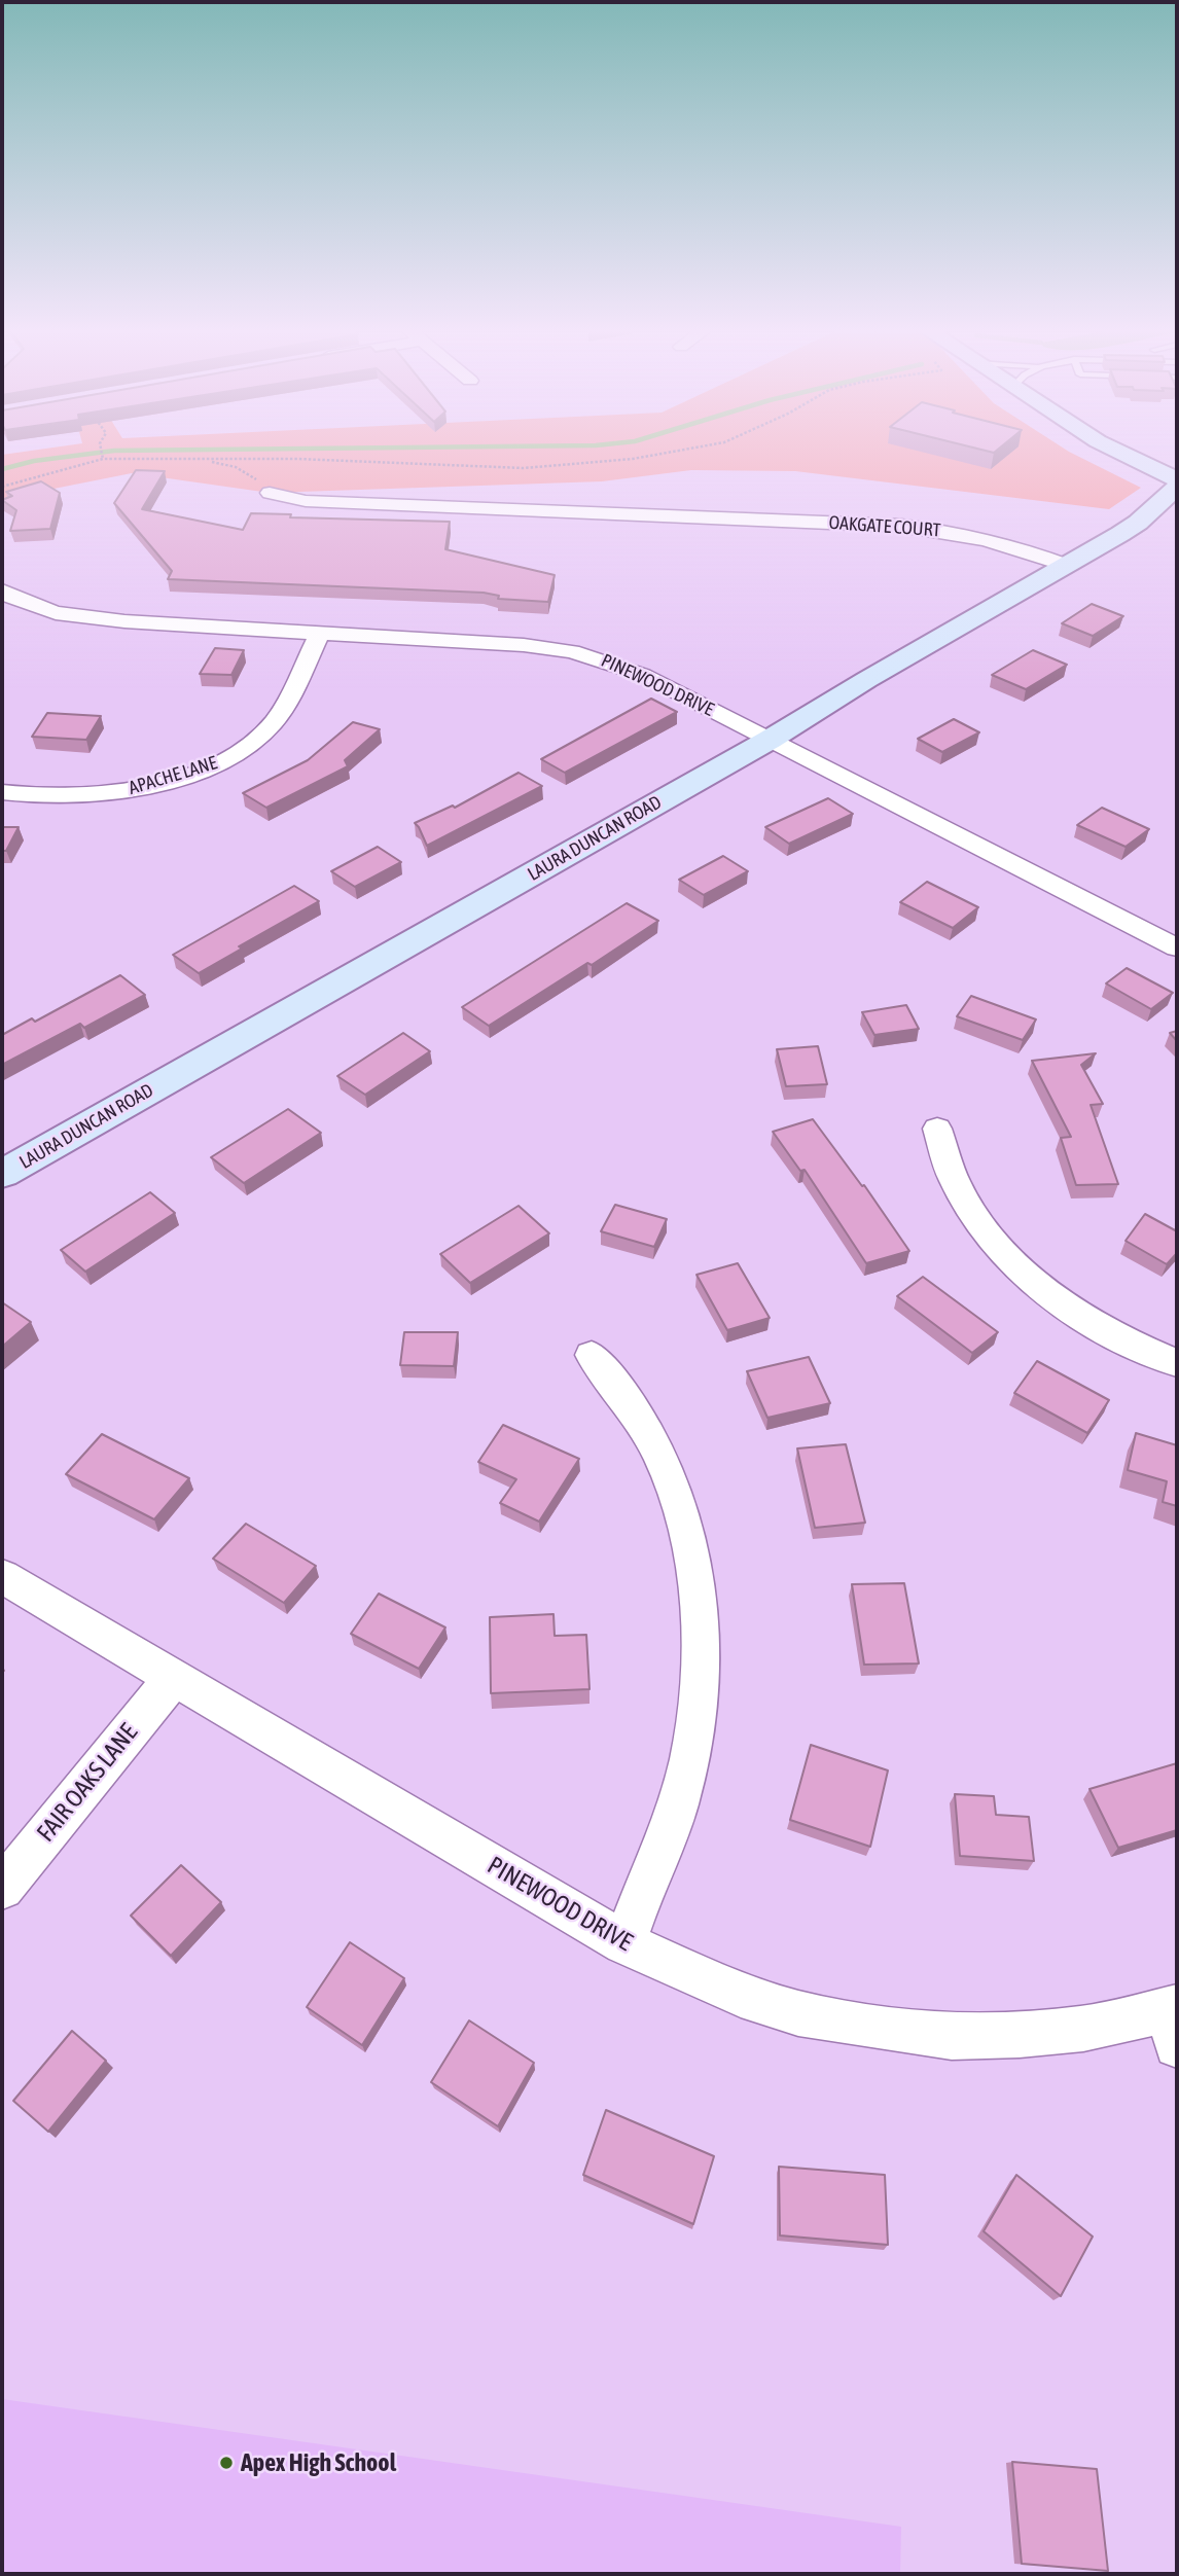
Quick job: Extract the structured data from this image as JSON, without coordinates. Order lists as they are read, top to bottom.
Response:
{
  "streets": {
    "street": [
      "OAKGATE COURT",
      "PINEWOOD DRIVE",
      "APACHE LANE",
      "LAURA DUNCAN ROAD",
      "FAIR OAKS LANE"
    ]
  },
  "crossings": [
    ["OAKGATE COURT", "LAURA DUNCAN ROAD"],
    ["PINEWOOD DRIVE", "APACHE LANE"],
    ["PINEWOOD DRIVE", "LAURA DUNCAN ROAD"],
    ["PINEWOOD DRIVE", "FAIR OAKS LANE"]
  ],
  "places": ["Apex High School"]
}
